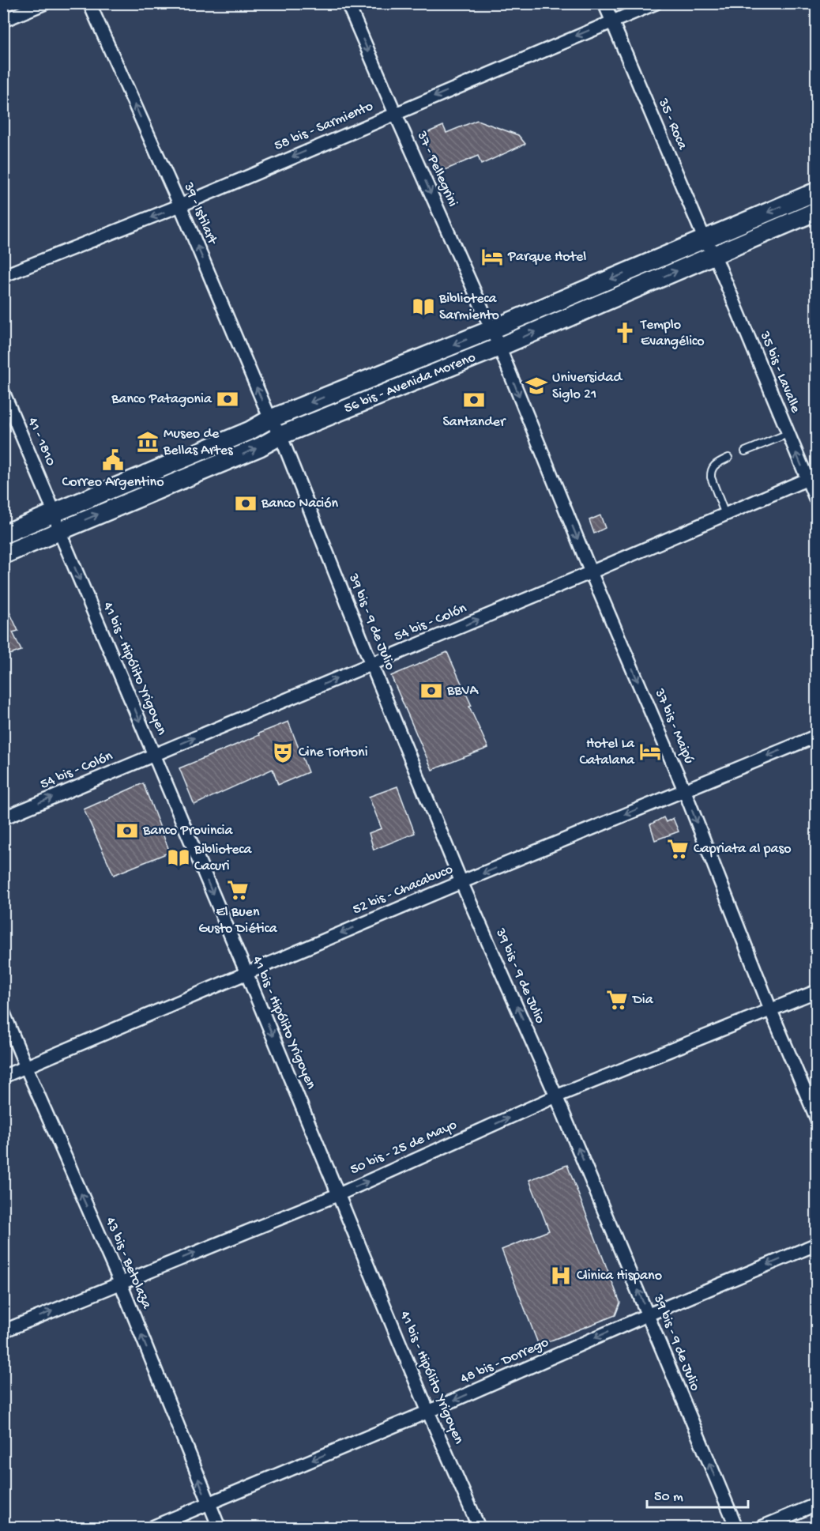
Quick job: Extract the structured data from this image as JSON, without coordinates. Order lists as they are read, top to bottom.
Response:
{
  "streets": {
    "main road": ["56 bis - Avenida Moreno"],
    "street": [
      "35 - Roca",
      "58 bis - Sarmiento",
      "37 - Pellegrini",
      "39 - Istilart",
      "35 bis - Lavalle",
      "41 - 1810",
      "39 bis - 9 de Julio",
      "54 bis - Colón",
      "41 bis - Hipólito Yrigoyen",
      "37 bis - Maipú",
      "52 bis - Chacabuco",
      "50 bis - 25 de Mayo",
      "43 bis - Betolaza",
      "48 bis - Dorrego"
    ]
  },
  "crossings": [
    ["35 - Roca", "58 bis - Sarmiento"],
    ["35 - Roca", "35 bis - Lavalle"],
    ["35 - Roca", "56 bis - Avenida Moreno"],
    ["58 bis - Sarmiento", "37 - Pellegrini"],
    ["58 bis - Sarmiento", "39 - Istilart"],
    ["37 - Pellegrini", "56 bis - Avenida Moreno"],
    ["37 - Pellegrini", "37 bis - Maipú"],
    ["39 - Istilart", "56 bis - Avenida Moreno"],
    ["39 - Istilart", "39 bis - 9 de Julio"],
    ["35 bis - Lavalle", "56 bis - Avenida Moreno"],
    ["35 bis - Lavalle", "54 bis - Colón"],
    ["56 bis - Avenida Moreno", "41 - 1810"],
    ["56 bis - Avenida Moreno", "39 bis - 9 de Julio"],
    ["56 bis - Avenida Moreno", "41 bis - Hipólito Yrigoyen"],
    ["56 bis - Avenida Moreno", "37 bis - Maipú"],
    ["41 - 1810", "41 bis - Hipólito Yrigoyen"],
    ["39 bis - 9 de Julio", "54 bis - Colón"],
    ["39 bis - 9 de Julio", "52 bis - Chacabuco"],
    ["39 bis - 9 de Julio", "50 bis - 25 de Mayo"],
    ["39 bis - 9 de Julio", "48 bis - Dorrego"],
    ["54 bis - Colón", "41 bis - Hipólito Yrigoyen"],
    ["54 bis - Colón", "37 bis - Maipú"],
    ["41 bis - Hipólito Yrigoyen", "52 bis - Chacabuco"],
    ["41 bis - Hipólito Yrigoyen", "50 bis - 25 de Mayo"],
    ["41 bis - Hipólito Yrigoyen", "48 bis - Dorrego"],
    ["37 bis - Maipú", "52 bis - Chacabuco"],
    ["37 bis - Maipú", "50 bis - 25 de Mayo"],
    ["52 bis - Chacabuco", "43 bis - Betolaza"],
    ["50 bis - 25 de Mayo", "43 bis - Betolaza"],
    ["43 bis - Betolaza", "48 bis - Dorrego"]
  ],
  "one_way": [
    "58 bis - Sarmiento",
    "37 - Pellegrini",
    "39 - Istilart",
    "39 bis - 9 de Julio",
    "54 bis - Colón",
    "41 bis - Hipólito Yrigoyen",
    "37 bis - Maipú",
    "52 bis - Chacabuco",
    "50 bis - 25 de Mayo",
    "43 bis - Betolaza",
    "48 bis - Dorrego"
  ],
  "places": {
    "hotel": ["Parque Hotel", "Hotel La Catalana"],
    "library": ["Biblioteca Sarmiento", "Biblioteca Cacuri"],
    "church": ["Templo Evangélico"],
    "school or university": ["Universidad Siglo 21"],
    "bank": [
      "Banco Patagonia",
      "Santander",
      "Banco Nación",
      "BBVA",
      "Banco Provincia"
    ],
    "museum": ["Museo de Bellas Artes"],
    "public building": ["Correo Argentino"],
    "theatre": ["Cine Tortoni"],
    "supermarket": ["Capriata al paso", "El Buen Gusto Diética", "Dia"],
    "hospital": ["Clinica Hispano"]
  },
  "scale_bar": "50 m"
}
